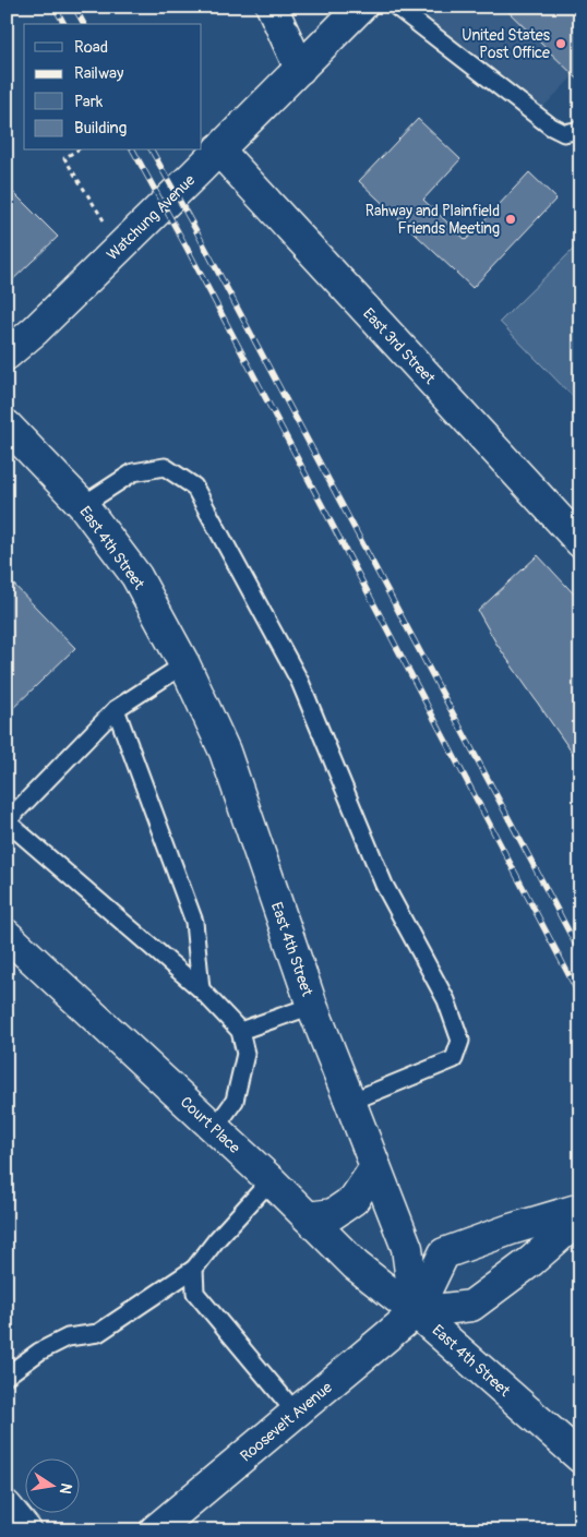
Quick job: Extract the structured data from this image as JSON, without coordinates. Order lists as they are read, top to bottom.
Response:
{
  "streets": {
    "street": [
      "Watchung Avenue",
      "East 3rd Street",
      "East 4th Street",
      "Court Place",
      "Roosevelt Avenue"
    ]
  },
  "crossings": [
    ["Watchung Avenue", "East 3rd Street"],
    ["East 4th Street", "Court Place"],
    ["East 4th Street", "Roosevelt Avenue"],
    ["Court Place", "Roosevelt Avenue"]
  ],
  "places": ["United States Post Office", "Rahway and Plainfield Friends Meeting"],
  "legend": [
    "Road",
    "Railway",
    "Park",
    "Building"
  ],
  "north": "right"
}
